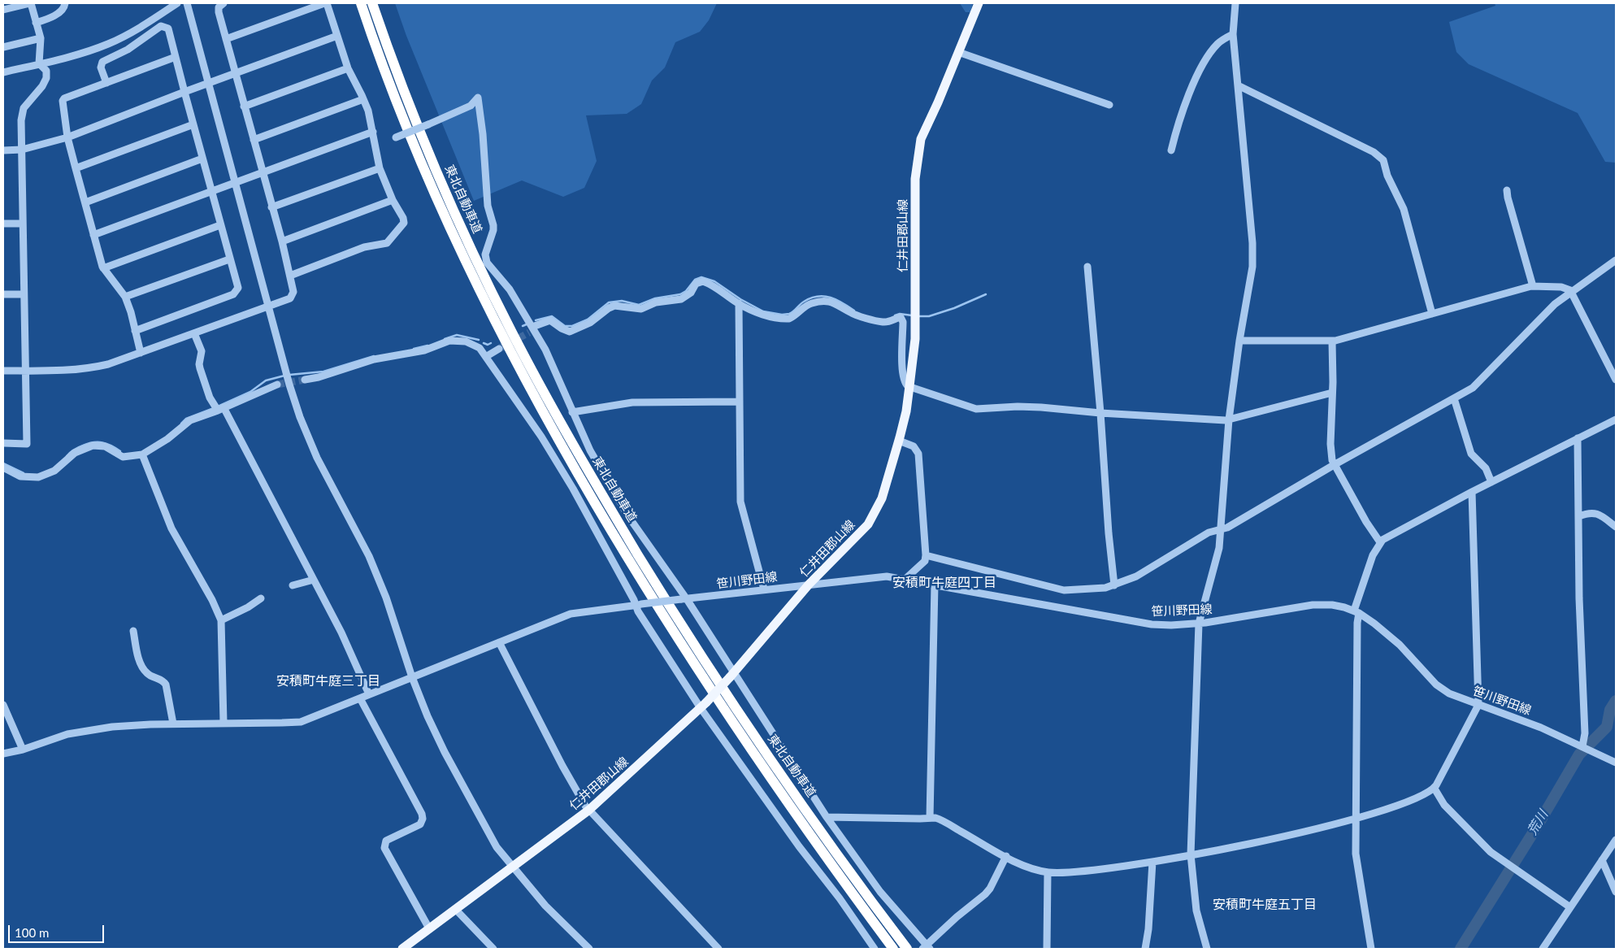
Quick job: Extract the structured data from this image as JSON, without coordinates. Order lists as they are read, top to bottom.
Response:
{
  "streets": {
    "highway": ["東北自動車道"],
    "main road": ["仁井田郡山線"],
    "street": ["笹川野田線"]
  },
  "crossings": [
    ["仁井田郡山線", "笹川野田線"]
  ],
  "districts": ["安積町牛庭四丁目", "安積町牛庭三丁目", "安積町牛庭五丁目"],
  "water": ["荒川"],
  "scale_bar": "100 m"
}
